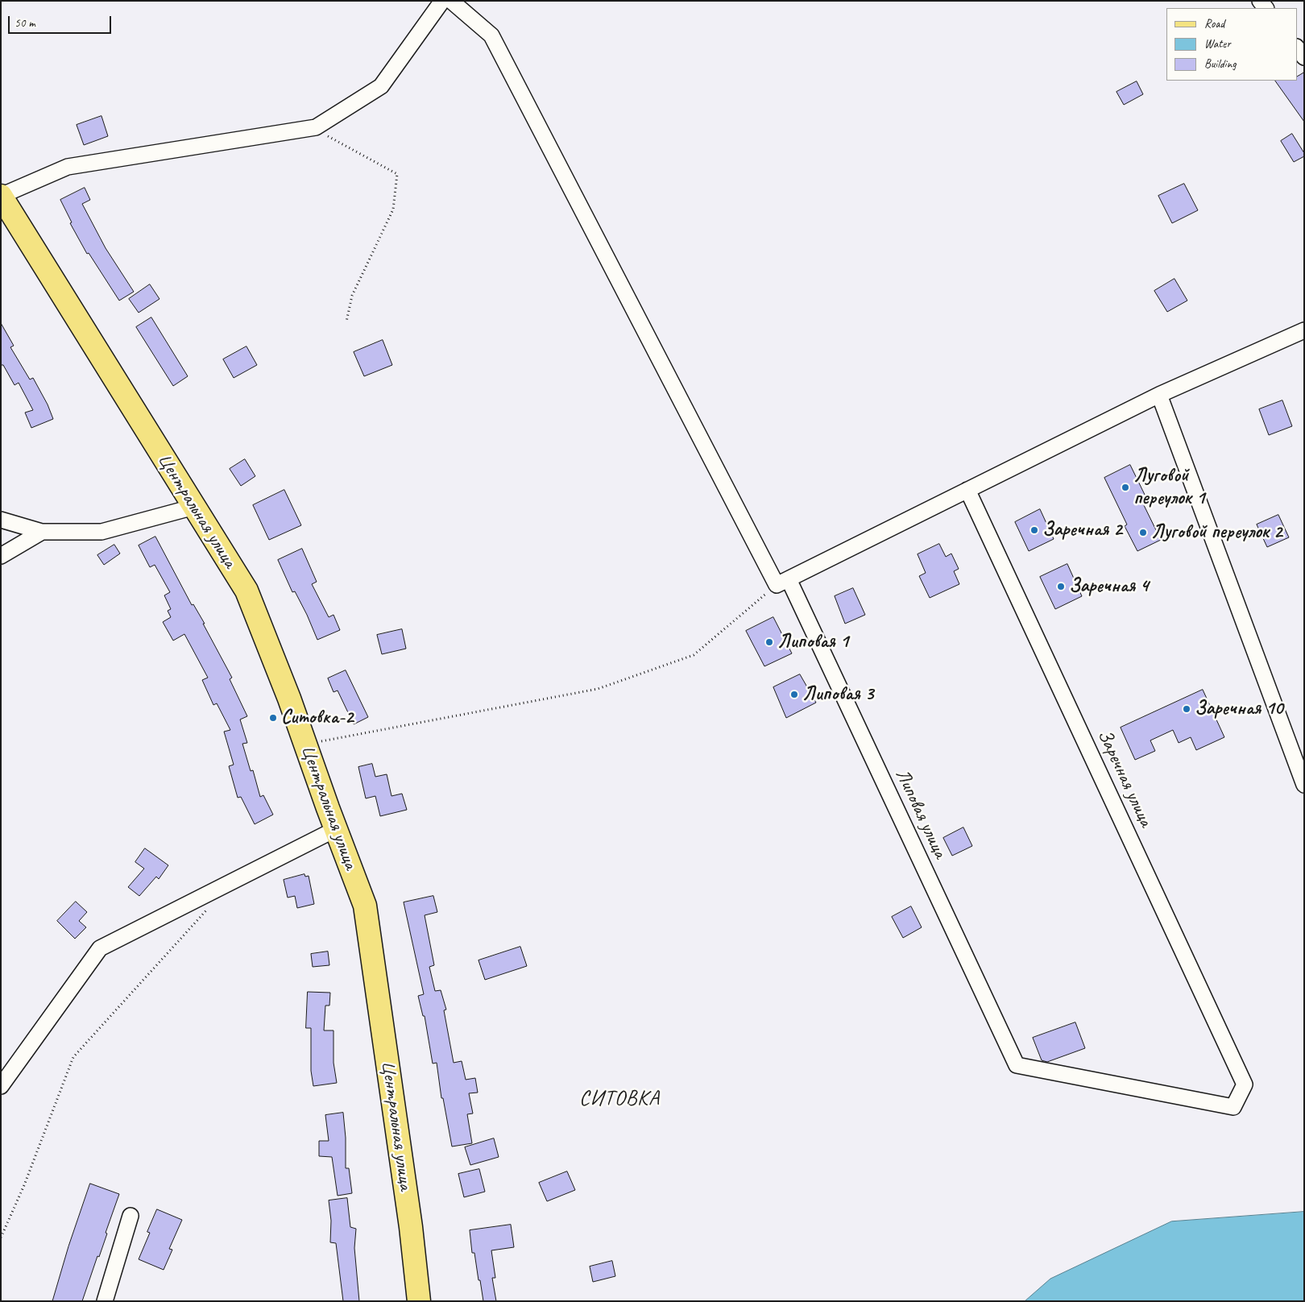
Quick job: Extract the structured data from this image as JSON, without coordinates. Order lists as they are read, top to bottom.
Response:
{
  "streets": {
    "main road": ["Центральная улица"],
    "street": ["Заречная улица", "Липовая улица"]
  },
  "crossings": [
    ["Заречная улица", "Липовая улица"]
  ],
  "districts": ["СИТОВКА"],
  "places": [
    "Луговой переулок 1",
    "Заречная 2",
    "Луговой переулок 2",
    "Заречная 4",
    "Липовая 1",
    "Липовая 3",
    "Заречная 10",
    "Ситовка-2"
  ],
  "legend": ["Road", "Water", "Building"],
  "scale_bar": "50 m"
}
